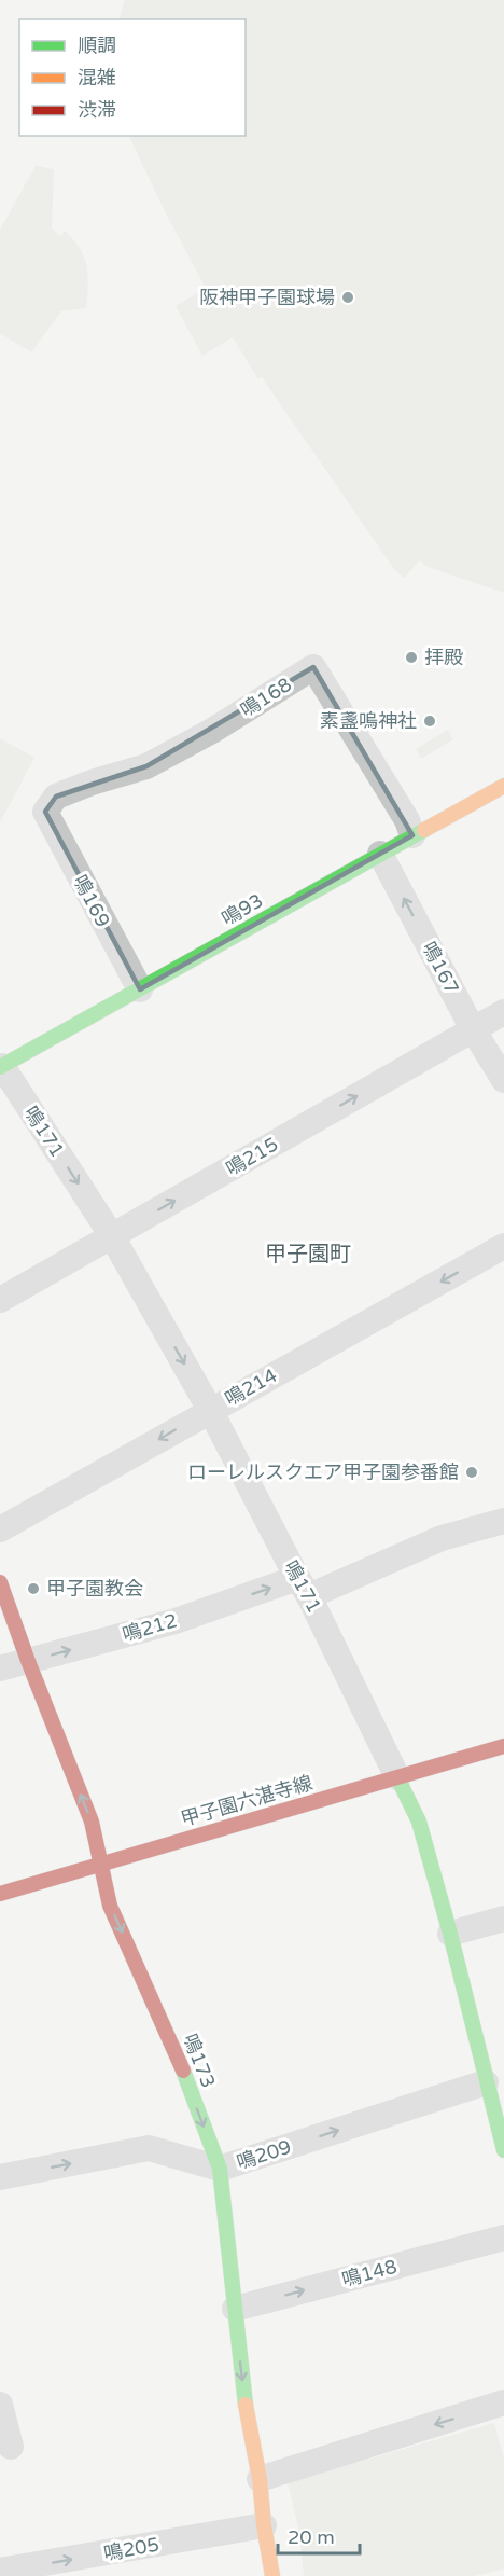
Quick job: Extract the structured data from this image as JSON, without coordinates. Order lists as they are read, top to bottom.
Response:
{
  "streets": {
    "street": [
      "鳴168",
      "鳴169",
      "鳴93",
      "鳴167",
      "鳴171",
      "鳴215",
      "鳴214",
      "鳴212",
      "甲子園六湛寺線",
      "鳴173",
      "鳴209",
      "鳴148",
      "鳴205"
    ]
  },
  "crossings": [
    ["鳴168", "鳴169"],
    ["鳴168", "鳴93"],
    ["鳴169", "鳴93"],
    ["鳴93", "鳴167"],
    ["鳴93", "鳴171"],
    ["鳴167", "鳴215"],
    ["鳴171", "鳴215"],
    ["鳴171", "鳴214"],
    ["鳴171", "鳴212"],
    ["鳴171", "甲子園六湛寺線"],
    ["鳴171", "鳴209"],
    ["鳴212", "鳴173"],
    ["甲子園六湛寺線", "鳴173"],
    ["鳴173", "鳴209"],
    ["鳴173", "鳴148"],
    ["鳴173", "鳴205"]
  ],
  "one_way": [
    "鳴167",
    "鳴215",
    "鳴214",
    "鳴212",
    "鳴209",
    "鳴205"
  ],
  "districts": ["甲子園町"],
  "places": [
    "阪神甲子園球場",
    "拝殿",
    "素盞嗚神社",
    "ローレルスクエア甲子園参番館",
    "甲子園教会"
  ],
  "legend": ["順調", "混雑", "渋滞"],
  "scale_bar": "20 m"
}
